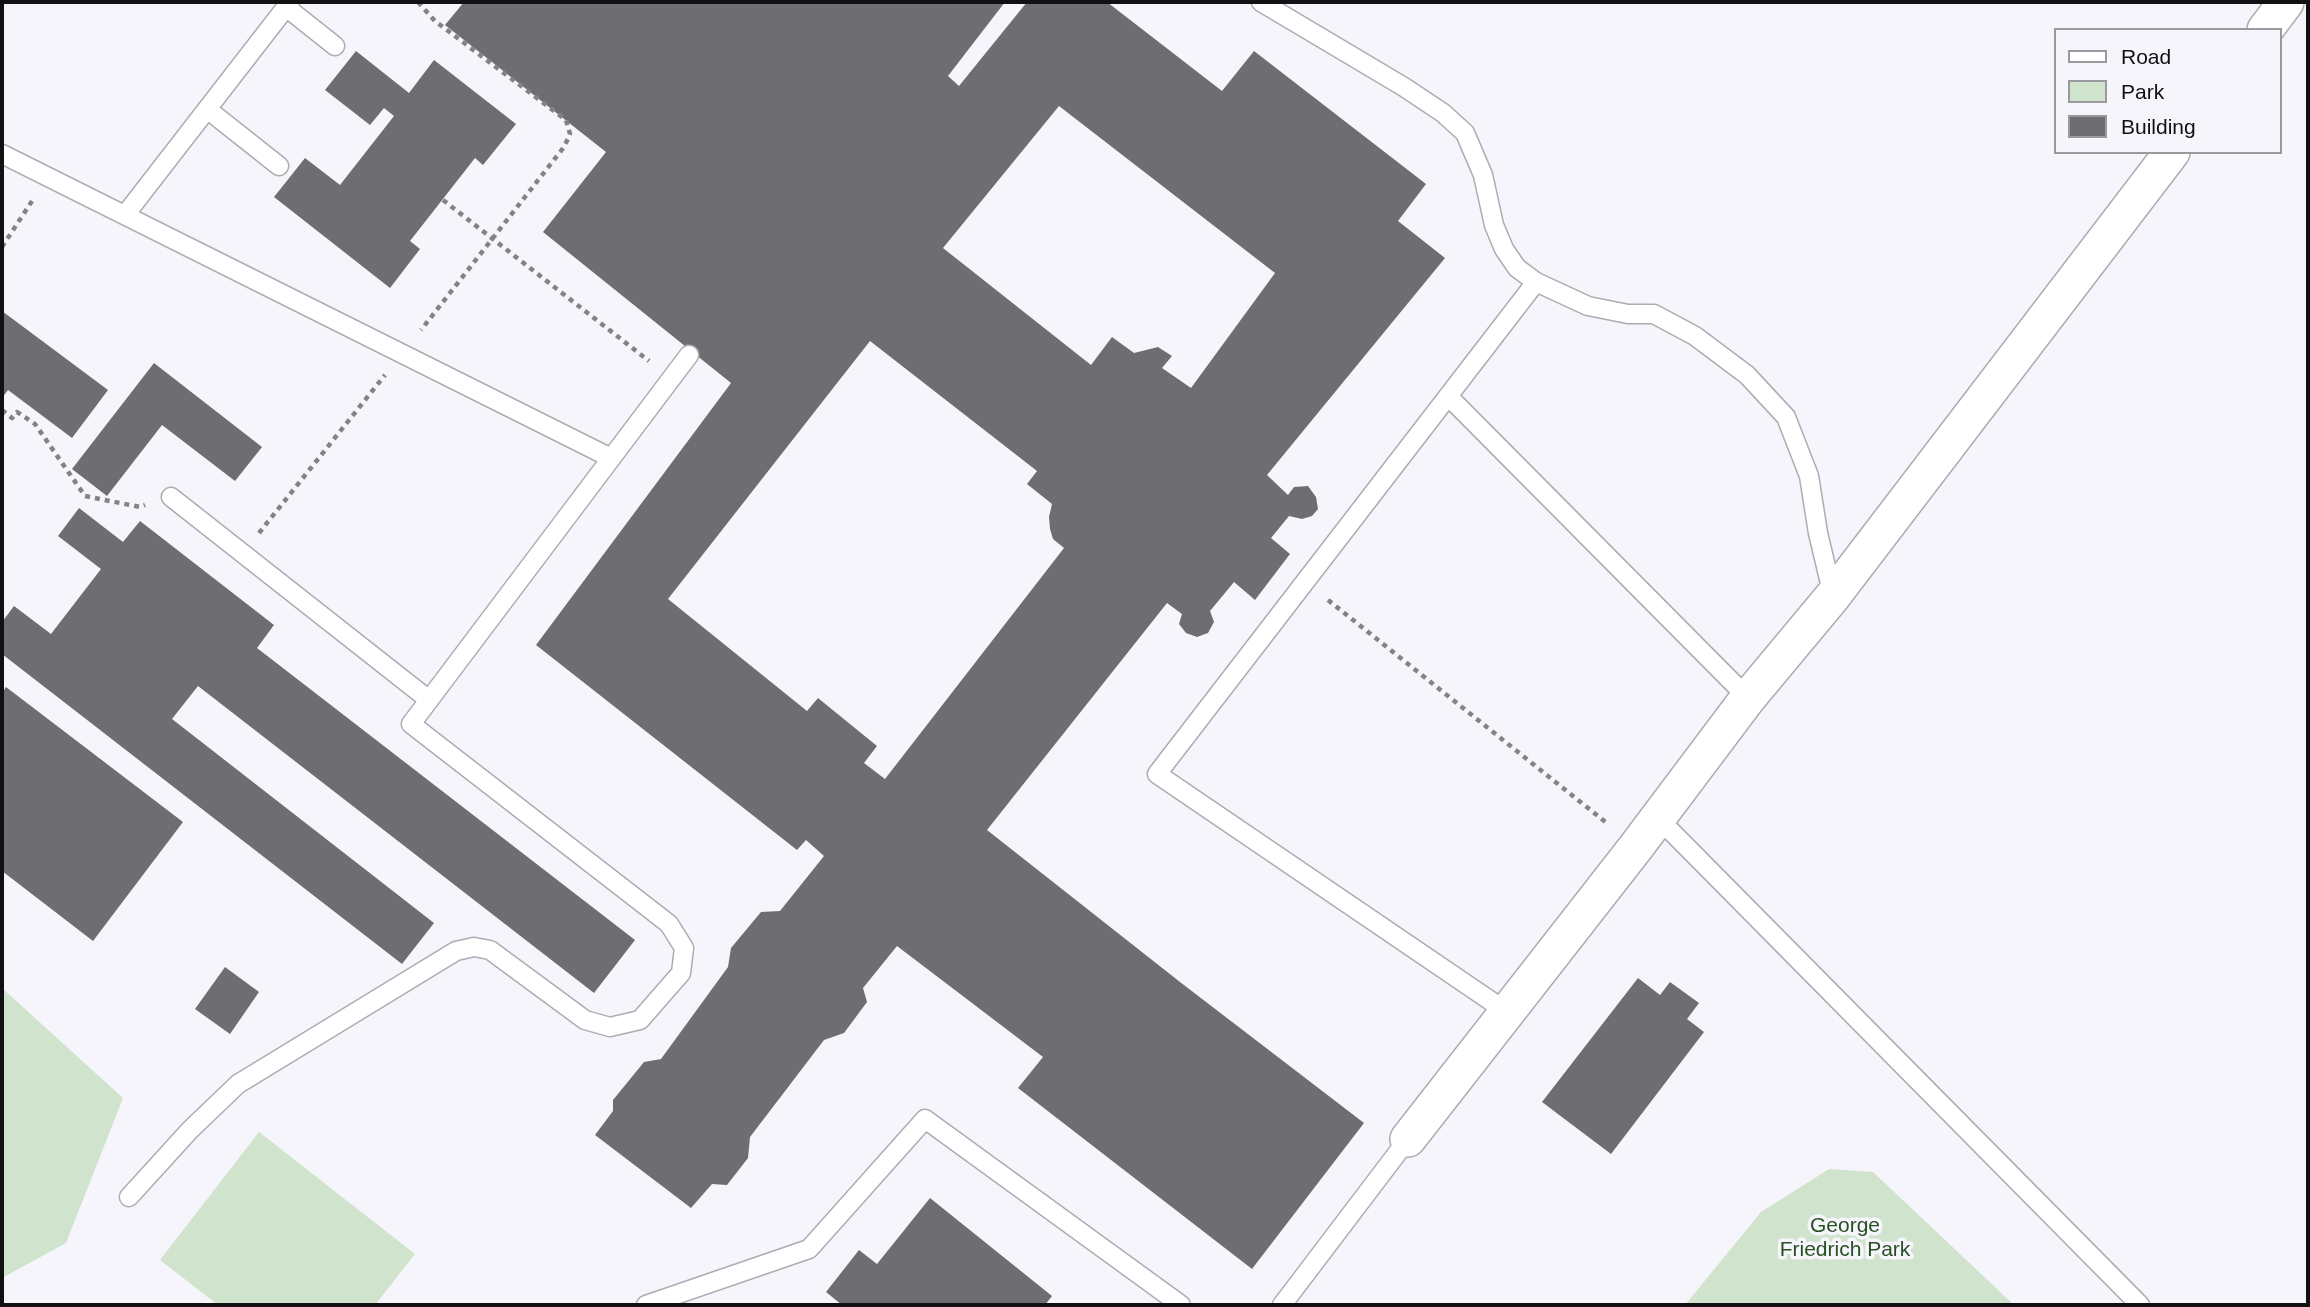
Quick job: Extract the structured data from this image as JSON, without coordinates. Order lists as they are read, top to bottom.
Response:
{
  "parks": ["George Friedrich Park"],
  "legend": ["Road", "Park", "Building"]
}
